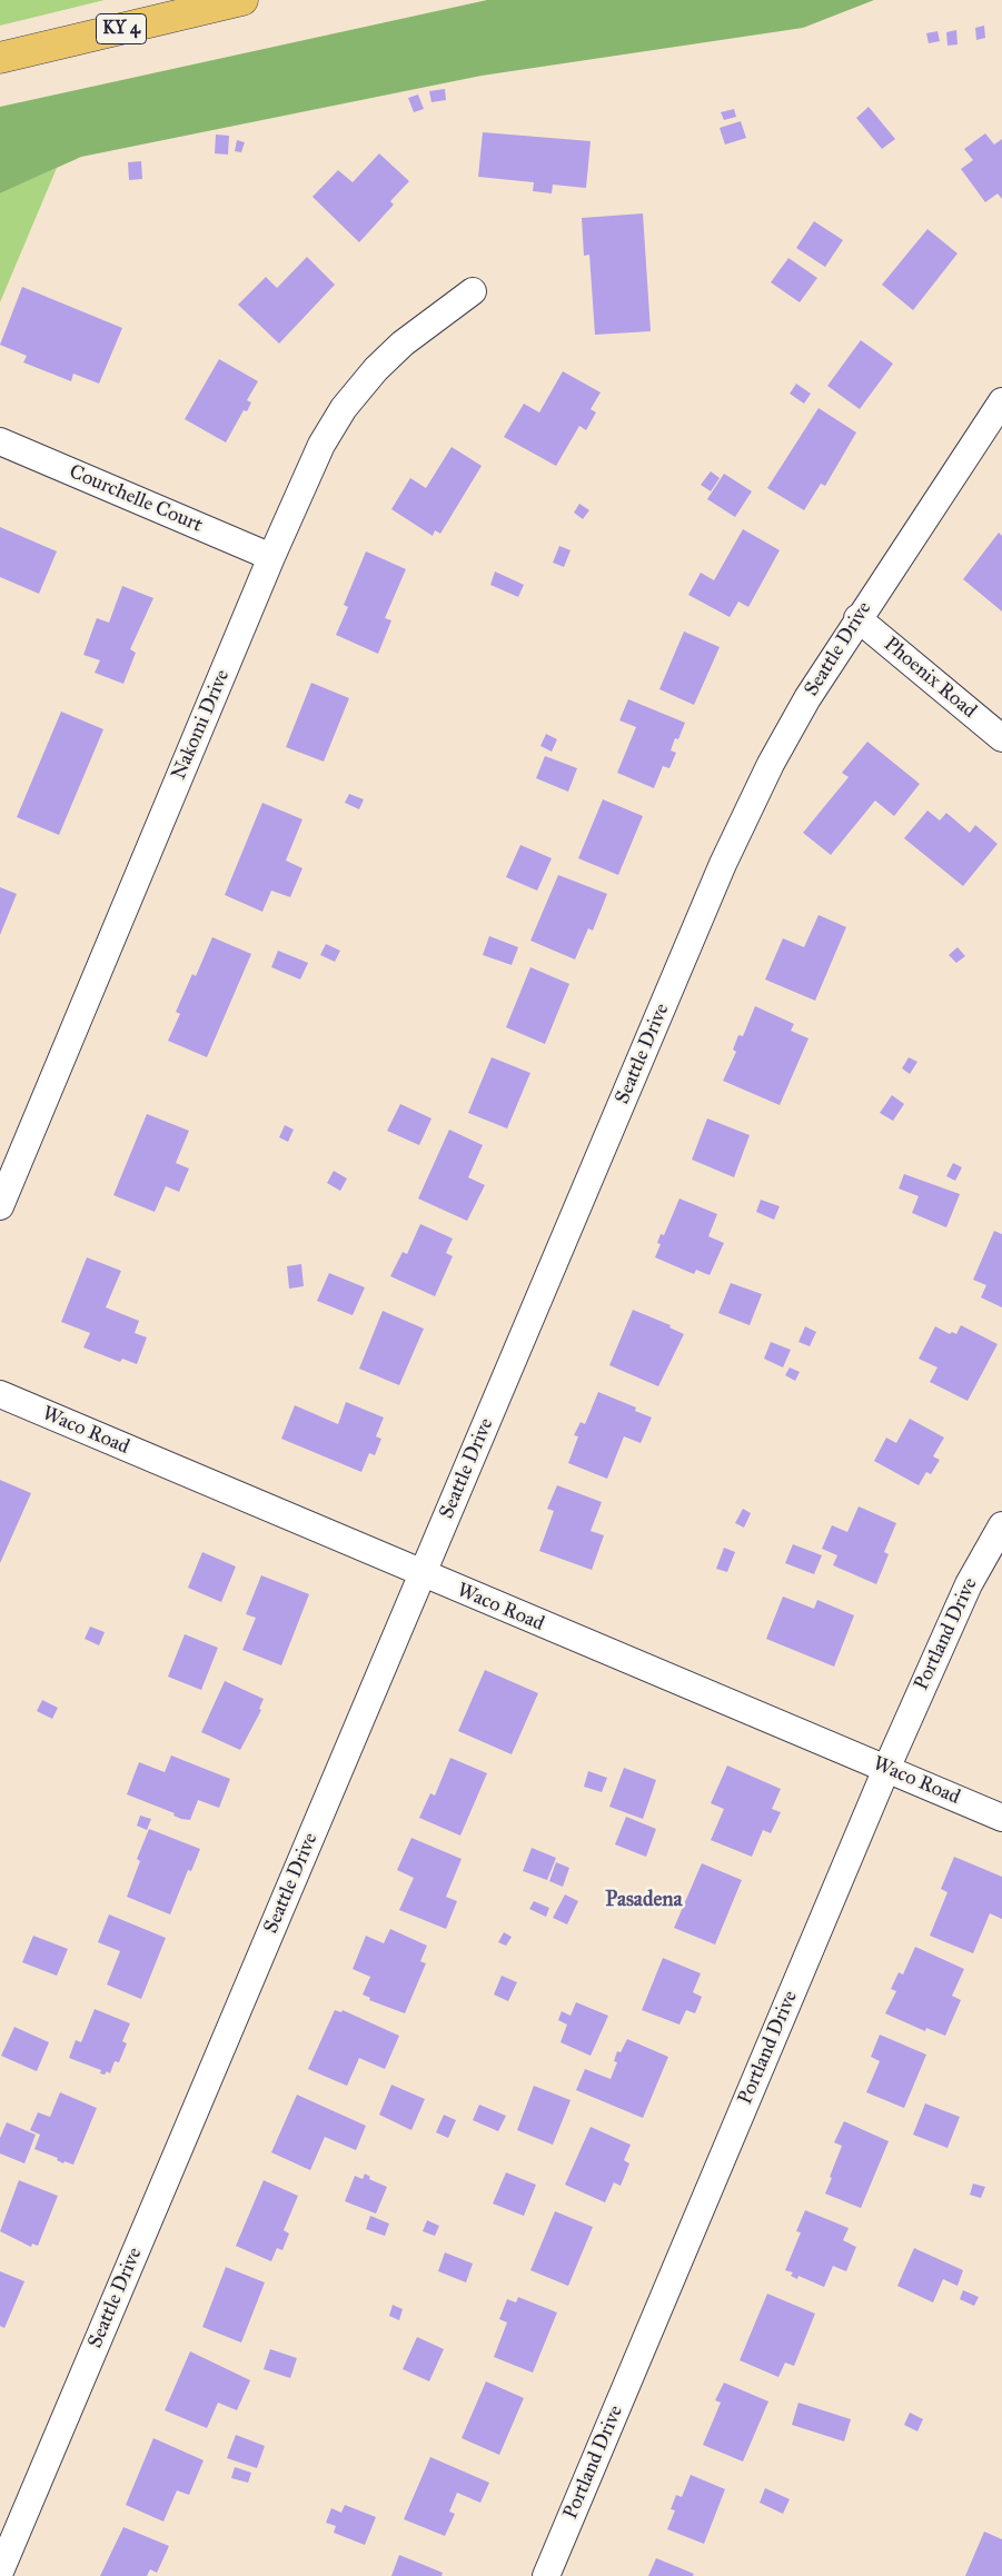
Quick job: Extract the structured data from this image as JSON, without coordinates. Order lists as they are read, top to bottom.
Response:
{
  "streets": {
    "highway": ["KY 4"],
    "street": [
      "Courchelle Court",
      "Seattle Drive",
      "Phoenix Road",
      "Nakomi Drive",
      "Waco Road",
      "Portland Drive"
    ]
  },
  "crossings": [
    ["Courchelle Court", "Nakomi Drive"],
    ["Seattle Drive", "Phoenix Road"],
    ["Seattle Drive", "Waco Road"],
    ["Waco Road", "Portland Drive"]
  ],
  "districts": ["Pasadena"]
}
